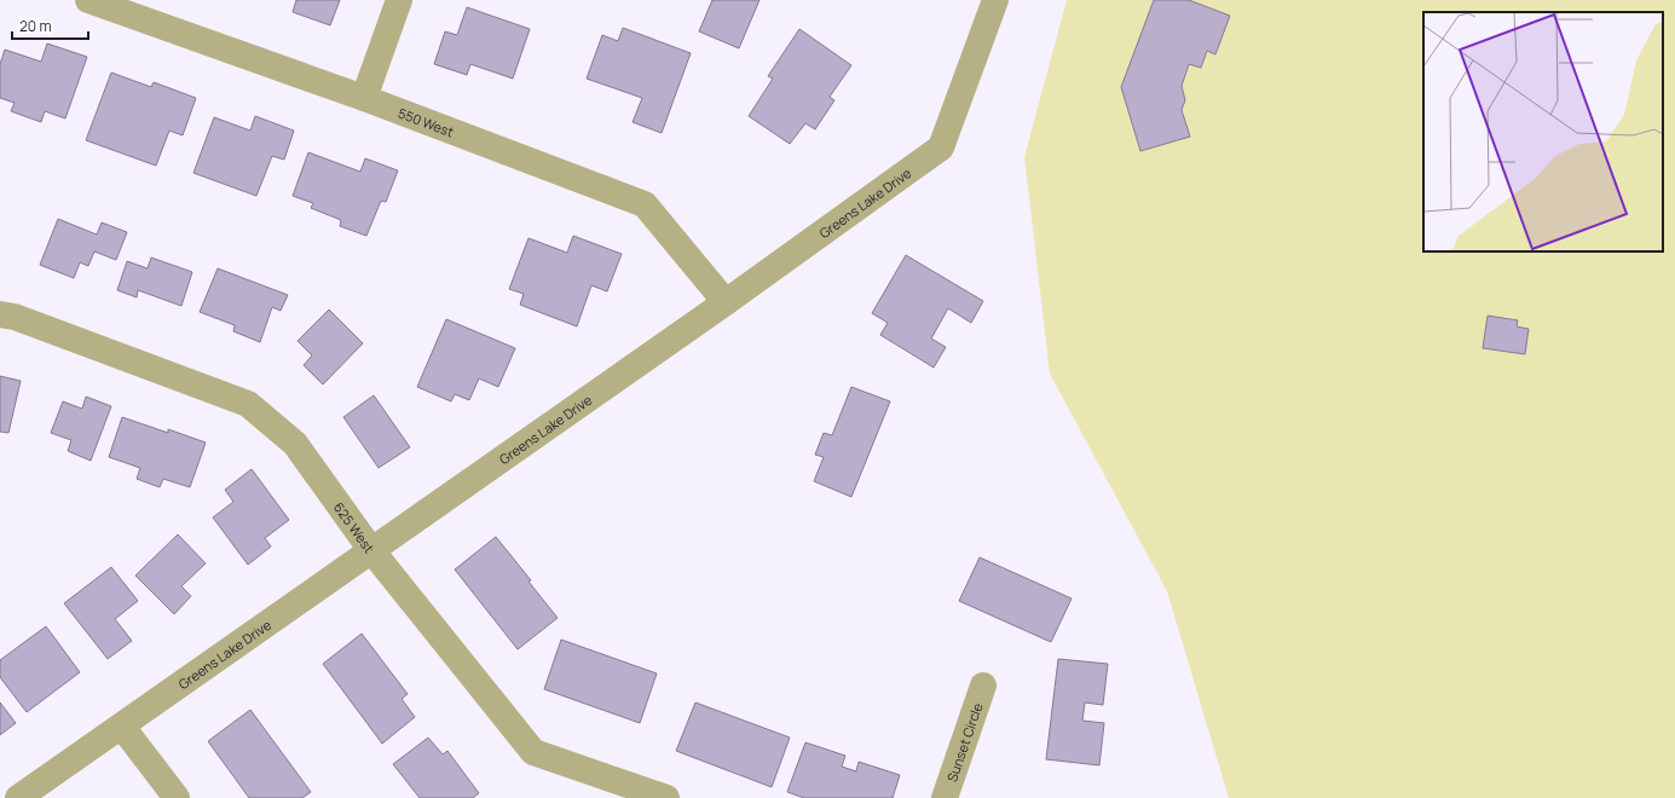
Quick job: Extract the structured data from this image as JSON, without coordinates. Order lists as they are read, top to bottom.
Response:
{
  "streets": {
    "street": [
      "550 West",
      "Greens Lake Drive",
      "625 West",
      "Sunset Circle"
    ]
  },
  "crossings": [
    ["550 West", "Greens Lake Drive"],
    ["Greens Lake Drive", "625 West"]
  ],
  "scale_bar": "20 m"
}
